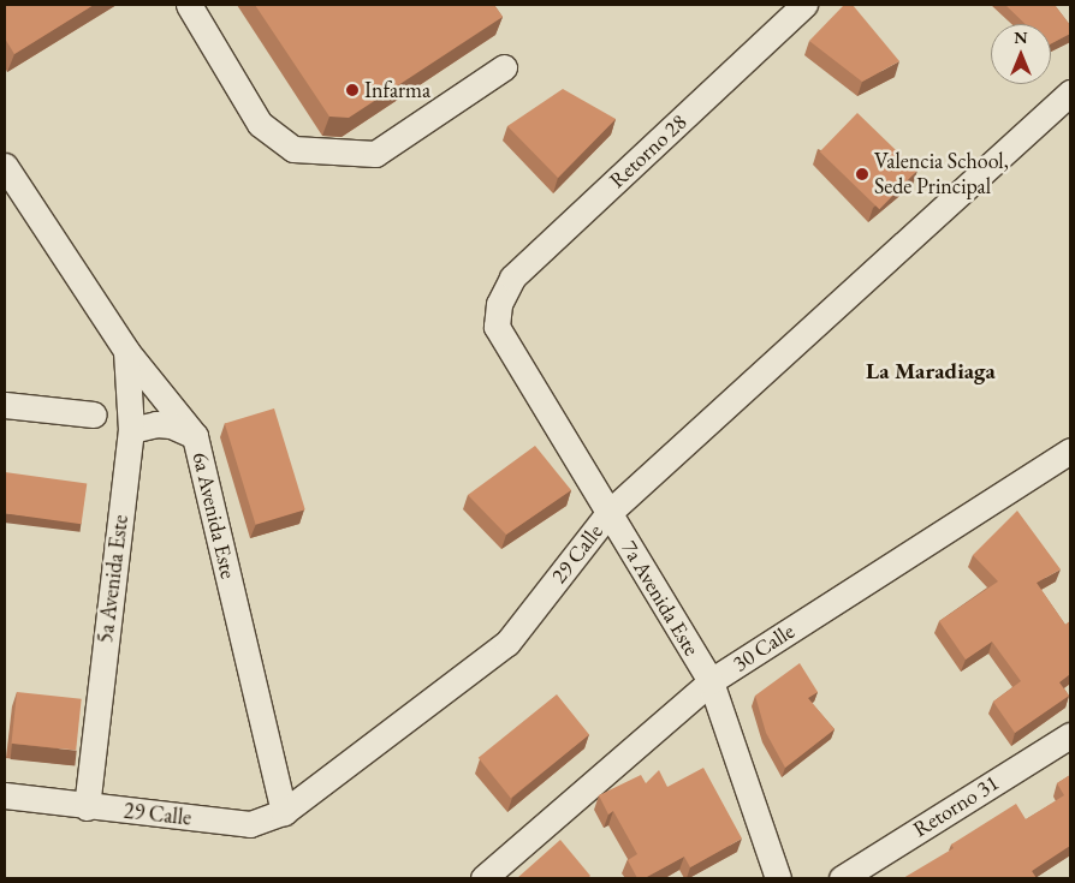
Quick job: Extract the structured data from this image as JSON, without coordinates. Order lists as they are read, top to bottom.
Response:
{
  "streets": {
    "street": [
      "Retorno 28",
      "6a Avenida Este",
      "29 Calle",
      "5a Avenida Este",
      "7a Avenida Este",
      "30 Calle",
      "Retorno 31"
    ]
  },
  "crossings": [
    ["Retorno 28", "7a Avenida Este"],
    ["6a Avenida Este", "29 Calle"],
    ["6a Avenida Este", "5a Avenida Este"],
    ["29 Calle", "5a Avenida Este"],
    ["29 Calle", "7a Avenida Este"],
    ["7a Avenida Este", "30 Calle"]
  ],
  "districts": ["La Maradiaga"],
  "places": ["Infarma", "Valencia School, Sede Principal"],
  "north": "top"
}
